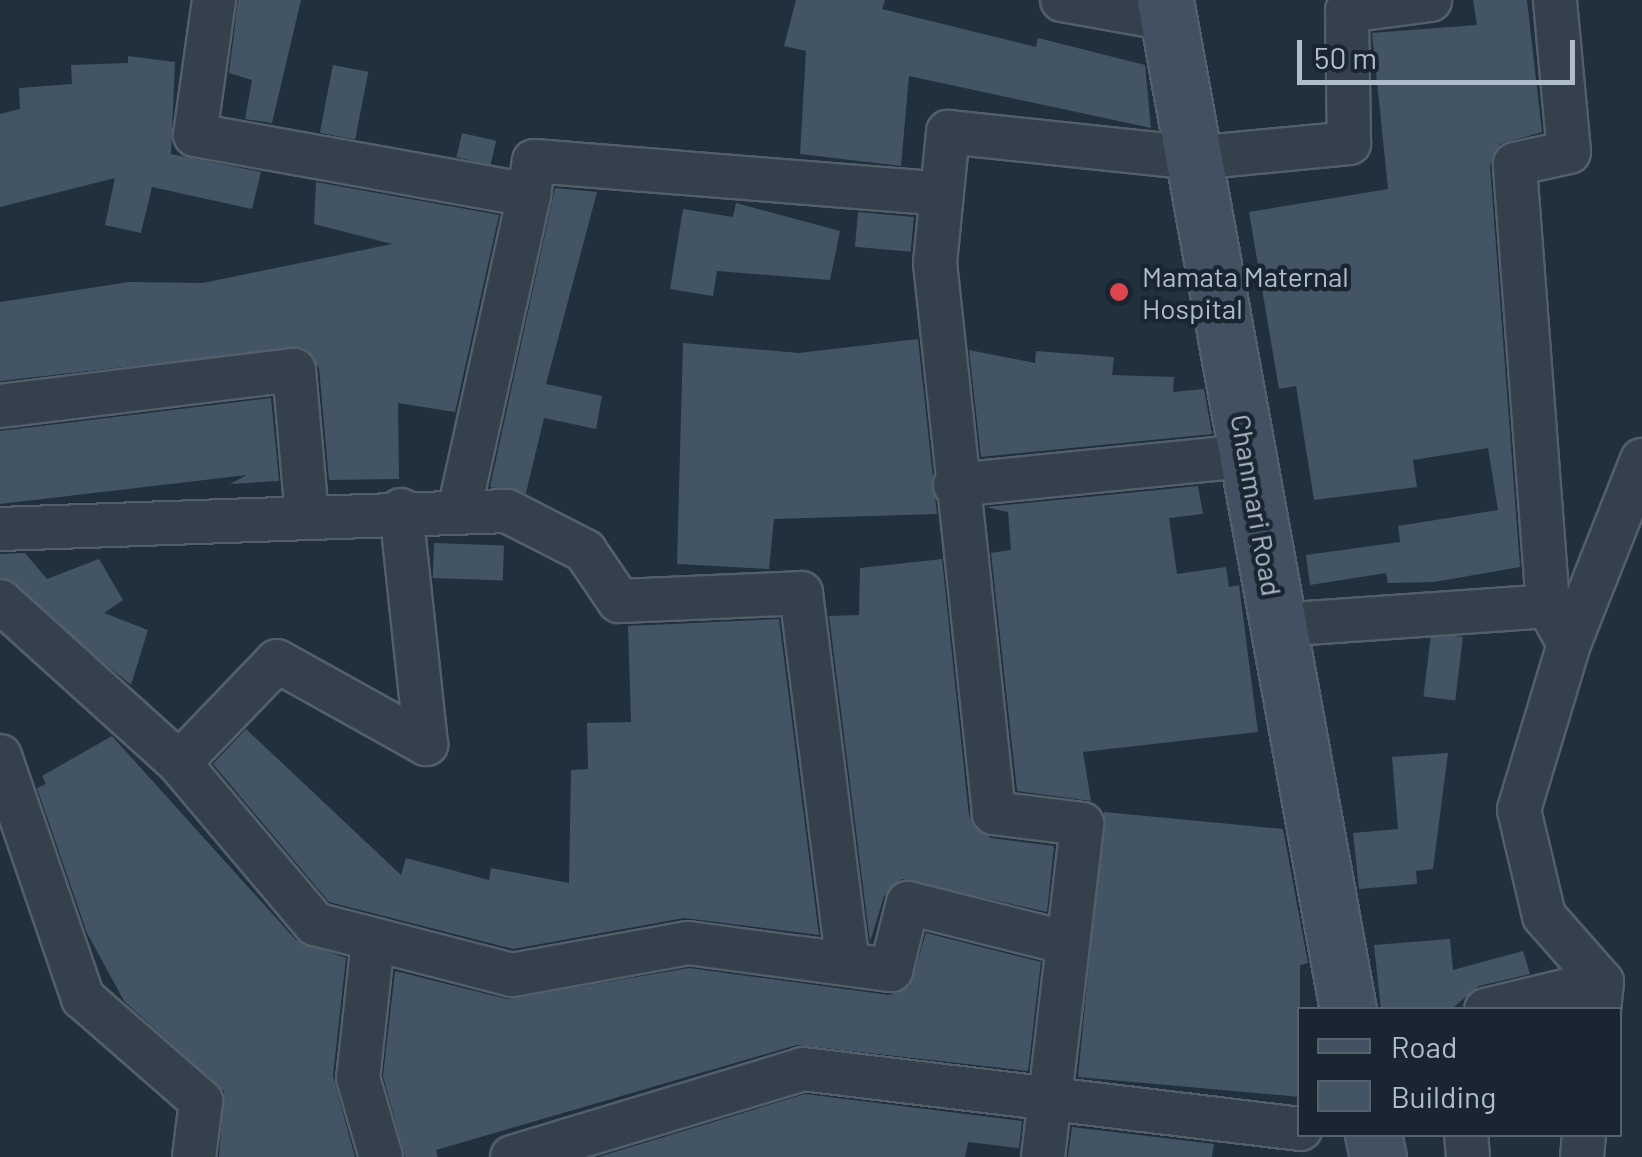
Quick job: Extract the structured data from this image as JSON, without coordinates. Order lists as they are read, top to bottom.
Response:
{
  "streets": {
    "street": ["Chanmari Road"]
  },
  "places": ["Mamata Maternal Hospital"],
  "legend": ["Road", "Building"],
  "scale_bar": "50 m"
}
